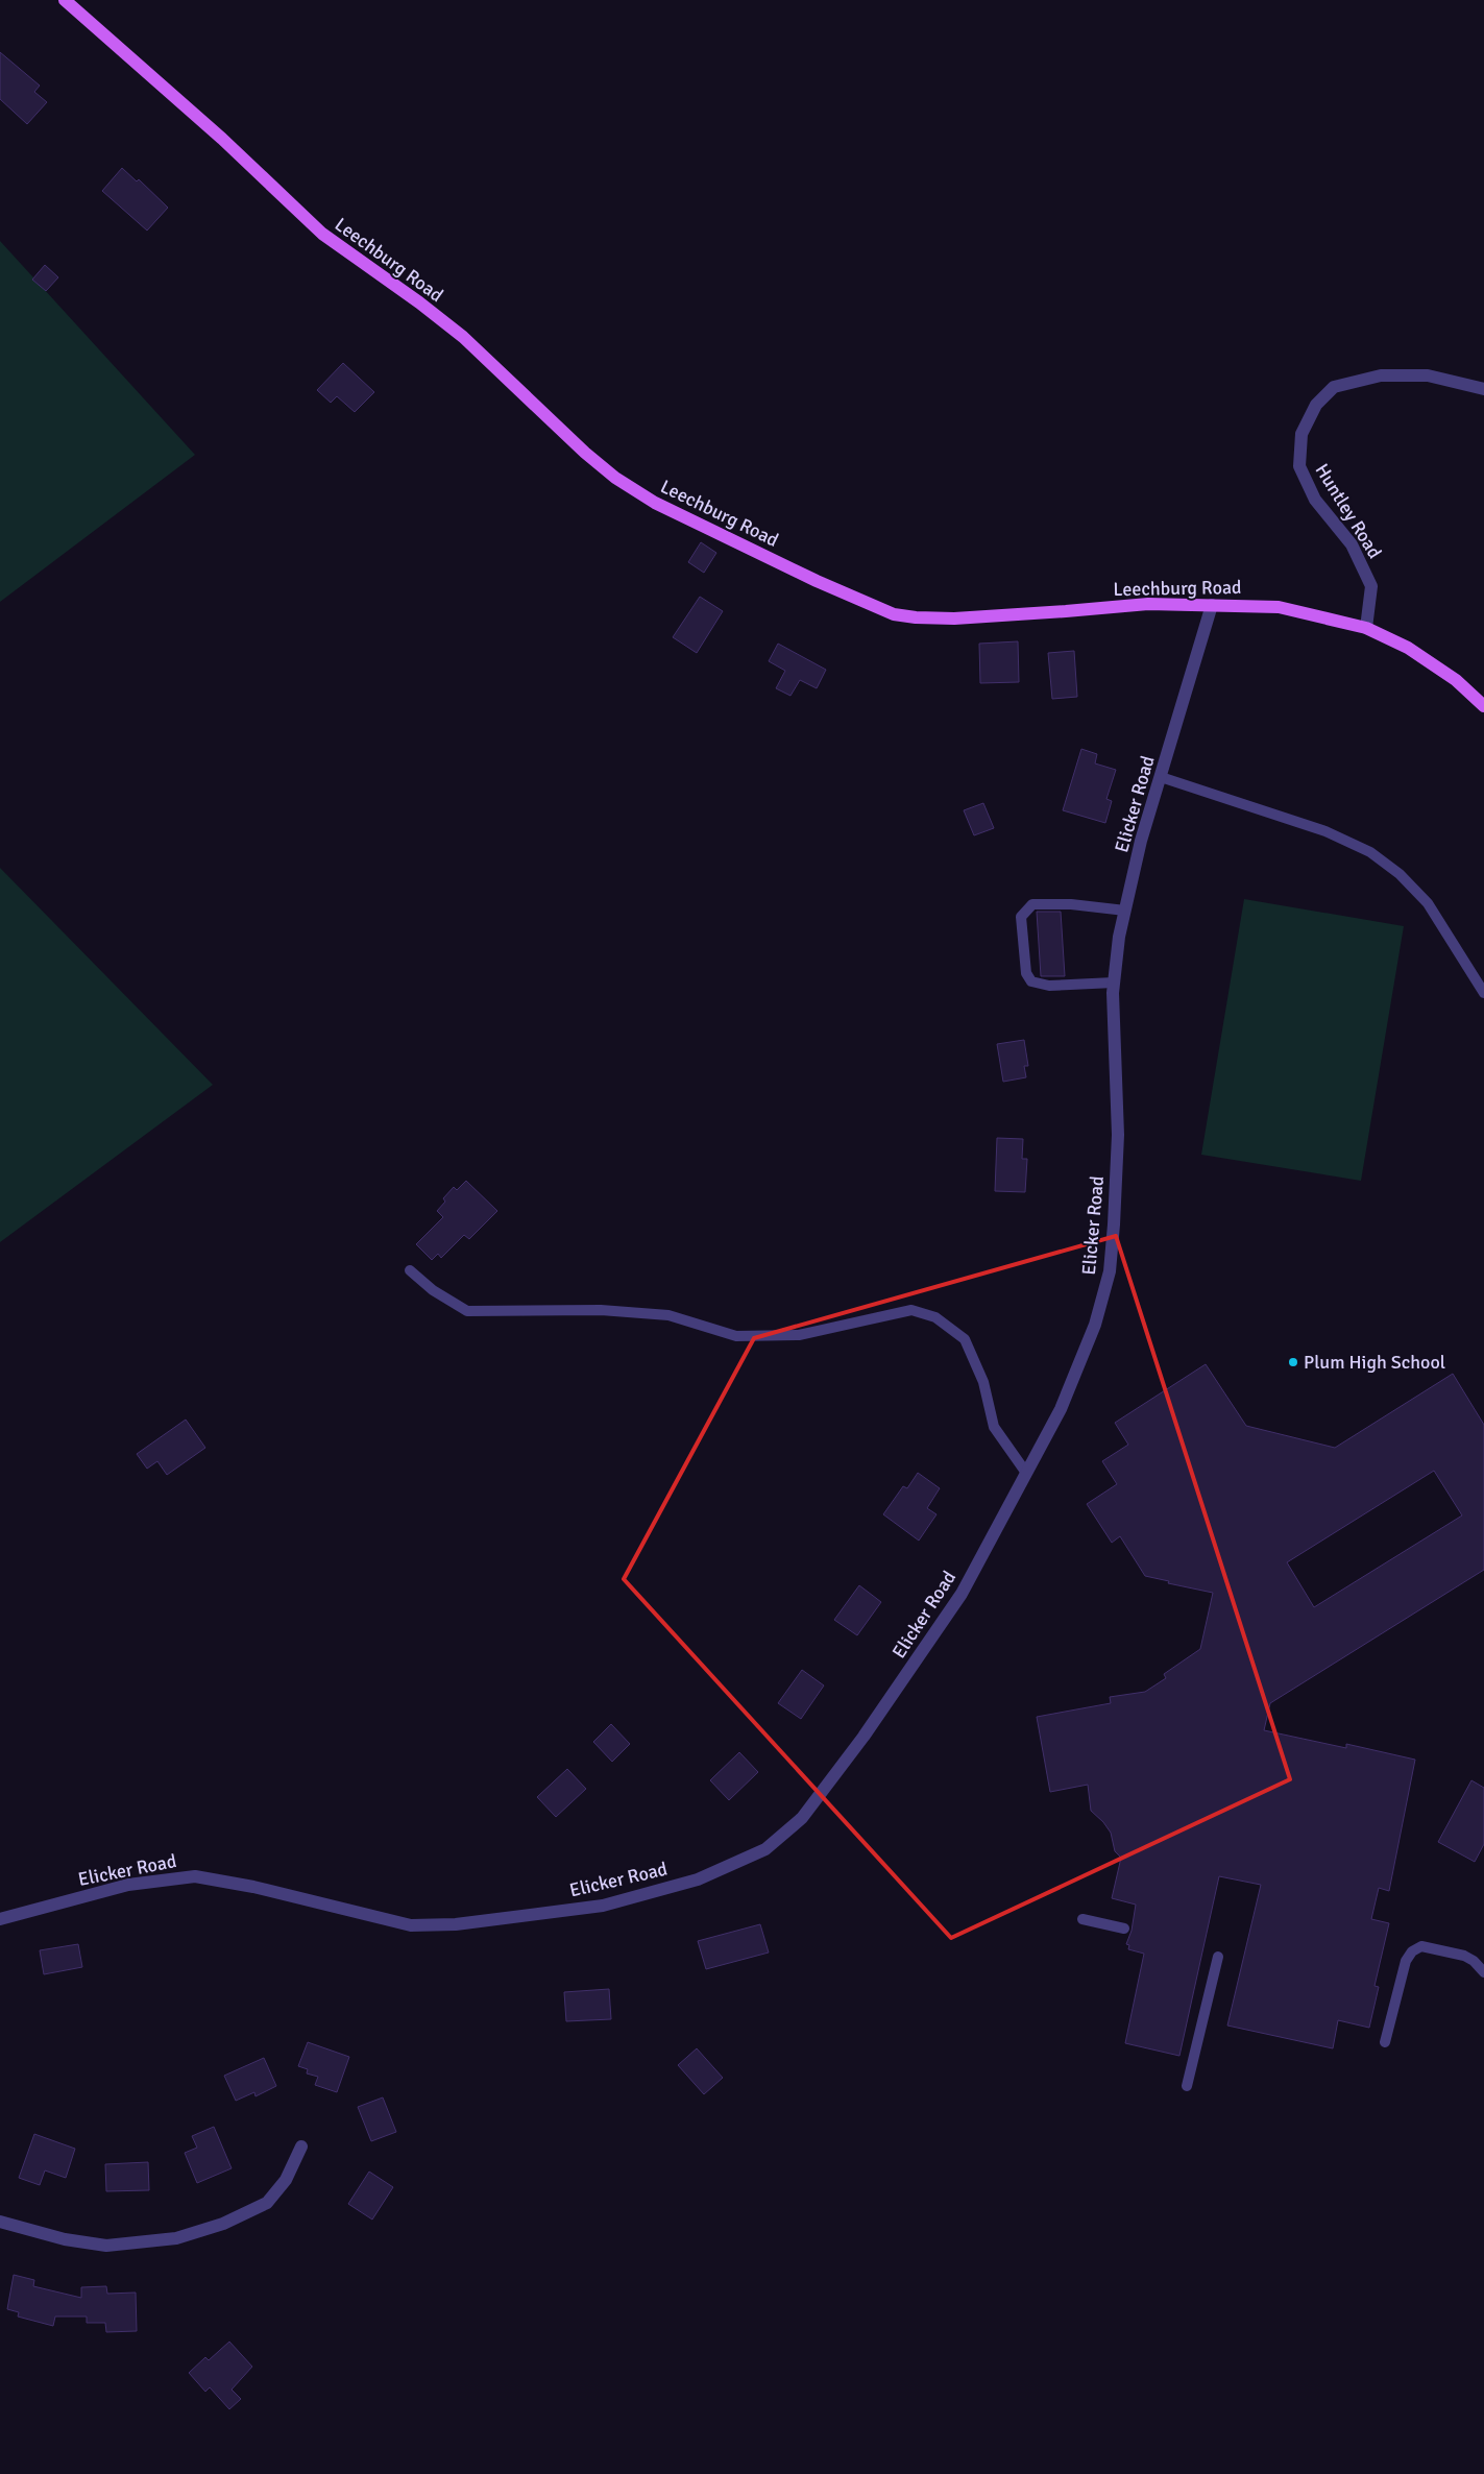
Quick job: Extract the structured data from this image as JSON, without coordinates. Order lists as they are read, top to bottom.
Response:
{
  "streets": {
    "main road": ["Leechburg Road"],
    "street": ["Huntley Road", "Elicker Road"]
  },
  "crossings": [
    ["Leechburg Road", "Huntley Road"],
    ["Leechburg Road", "Elicker Road"]
  ],
  "places": ["Plum High School"]
}
